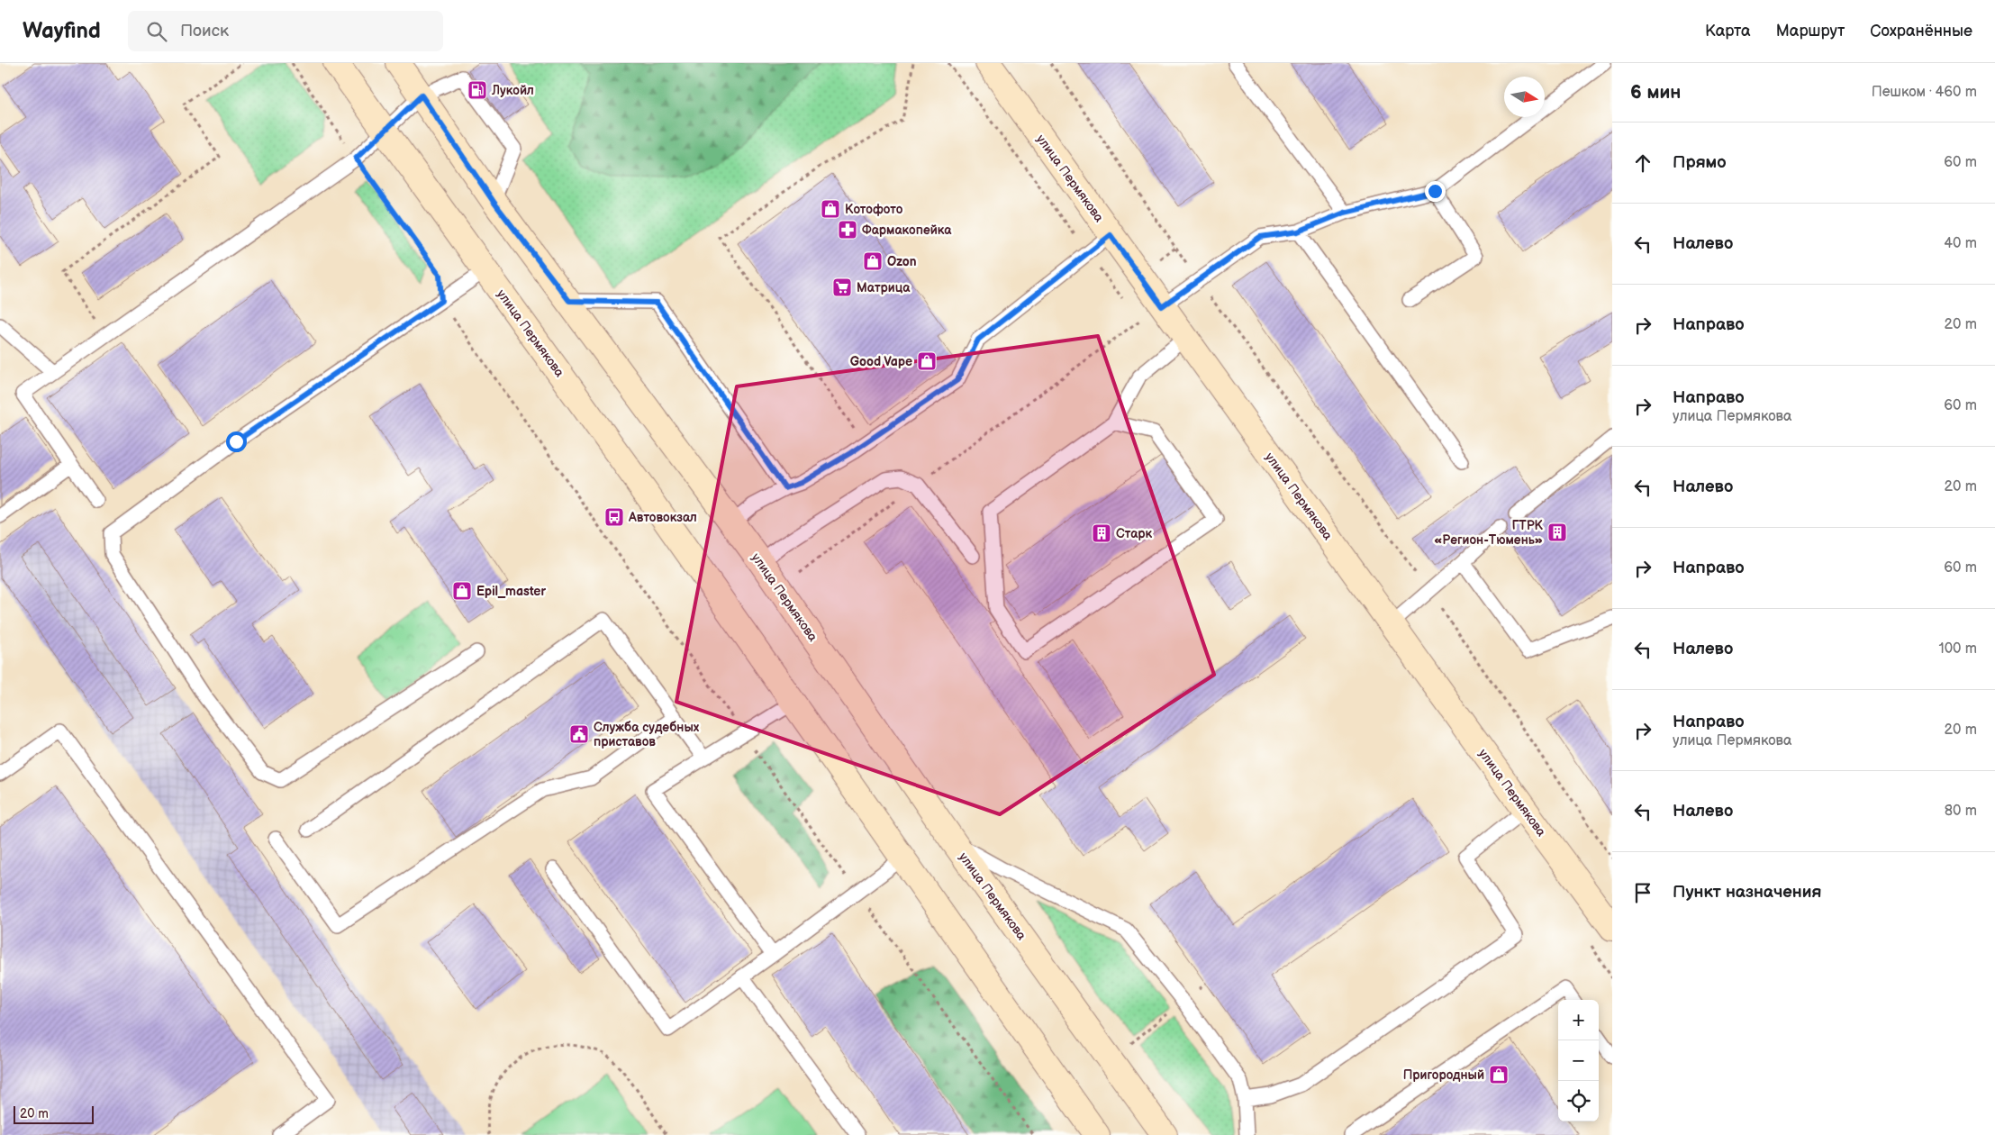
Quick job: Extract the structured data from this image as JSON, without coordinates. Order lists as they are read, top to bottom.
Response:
{
  "streets": {
    "main road": ["улица Пермякова"]
  },
  "places": {
    "fuel station": ["Лукойл"],
    "shop": [
      "Котофото",
      "Ozon",
      "Good Vape",
      "Epil_master",
      "Пригородный"
    ],
    "pharmacy": ["Фармакопейка"],
    "supermarket": ["Матрица"],
    "bus stop": ["Автовокзал"],
    "building": ["ГТРК «Регион-Тюмень»", "Старк"],
    "public building": ["Служба судебных приставов"]
  },
  "scale_bar": "20 m",
  "north": "right",
  "page": {
    "header": "Wayfind",
    "search": "Поиск",
    "nav": ["Карта", "Маршрут", "Сохранённые"],
    "heading": ["6 мин", "Пешком · 460 m"],
    "list": [
      ["Прямо", "60 m"],
      ["Налево", "40 m"],
      ["Направо", "20 m"],
      ["Направо", "улица Пермякова", "60 m"],
      ["Налево", "20 m"],
      ["Направо", "60 m"],
      ["Налево", "100 m"],
      ["Направо", "улица Пермякова", "20 m"],
      ["Налево", "80 m"],
      "Пункт назначения"
    ],
    "map_buttons": ["+", "−"],
    "scale": "20 m"
  }
}
